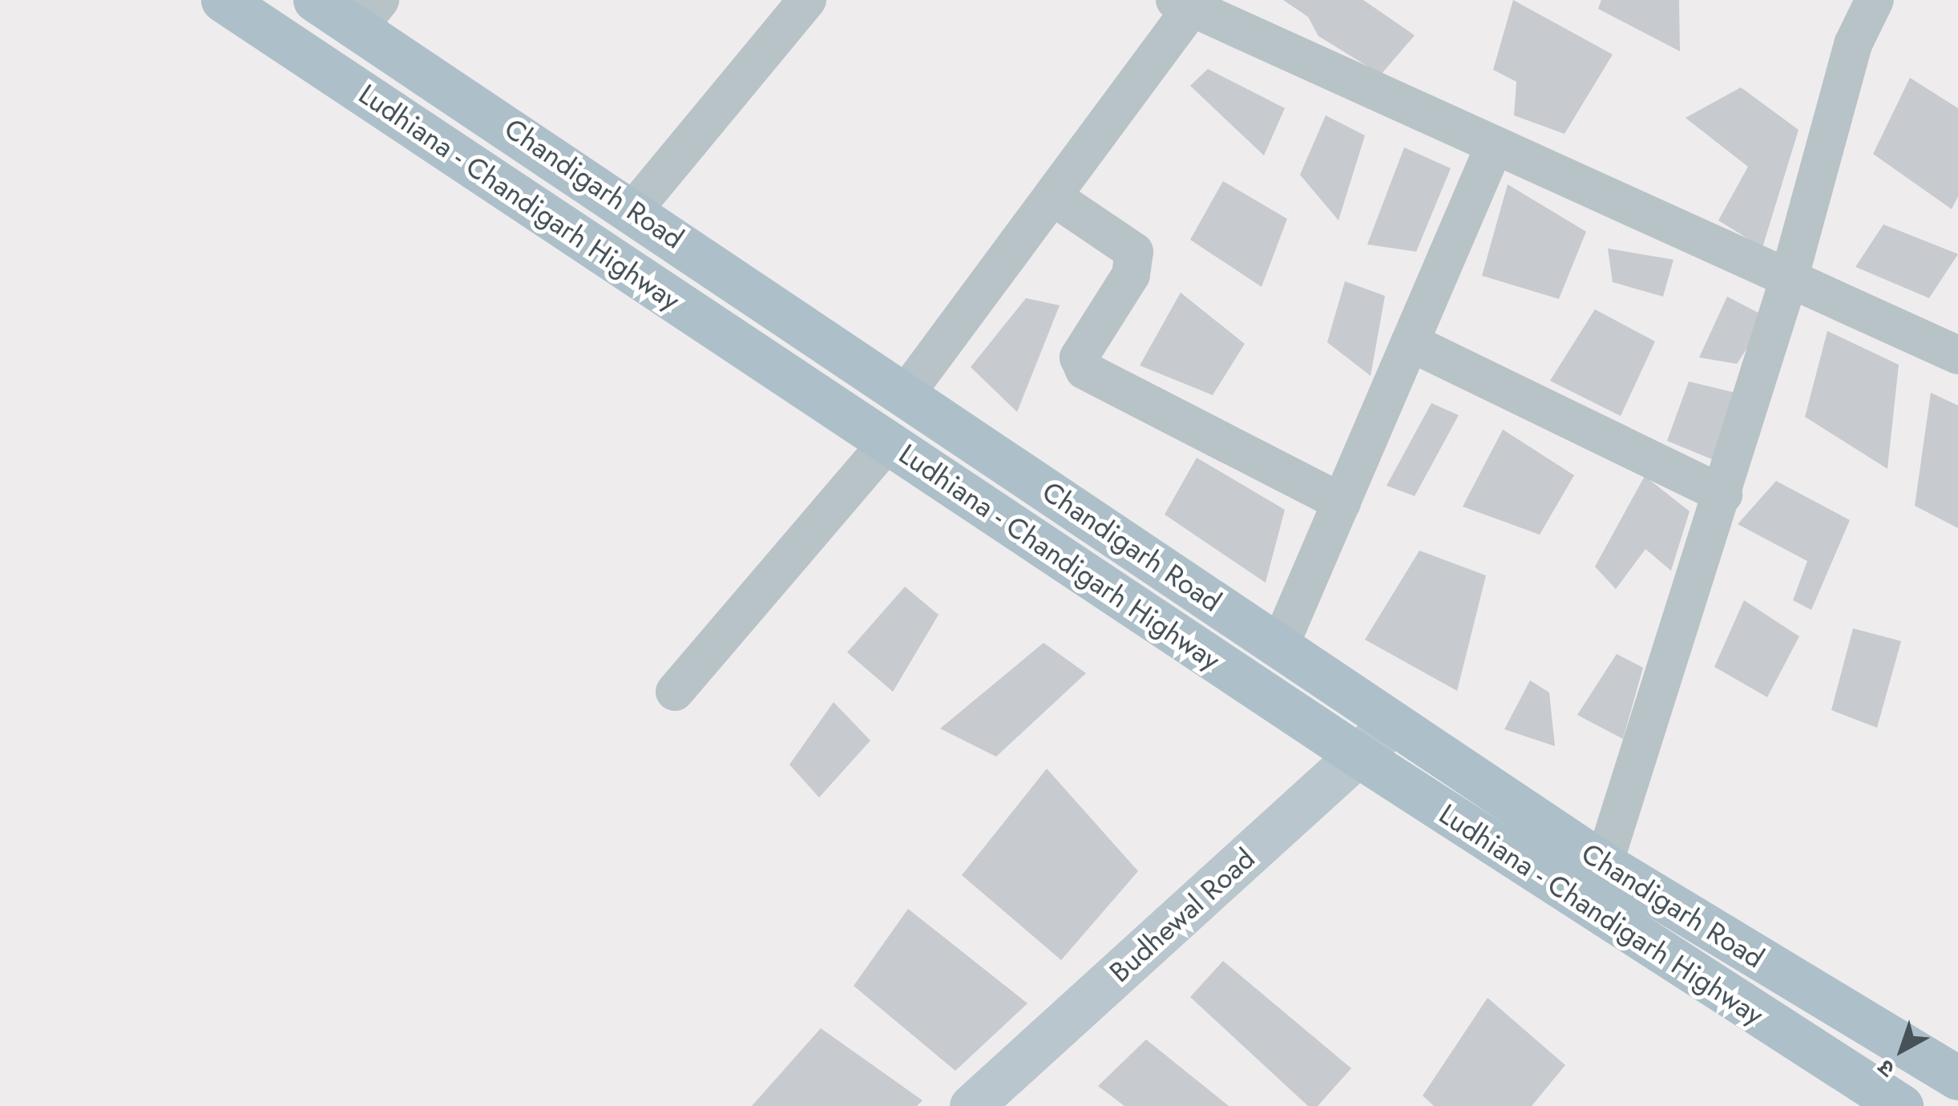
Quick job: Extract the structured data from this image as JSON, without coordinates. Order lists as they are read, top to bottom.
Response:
{
  "streets": {
    "main road": ["Chandigarh Road", "Ludhiana - Chandigarh Highway"],
    "street": ["Budhewal Road"]
  },
  "crossings": [
    ["Chandigarh Road", "Budhewal Road"],
    ["Ludhiana - Chandigarh Highway", "Budhewal Road"]
  ],
  "north": "bottom left"
}
